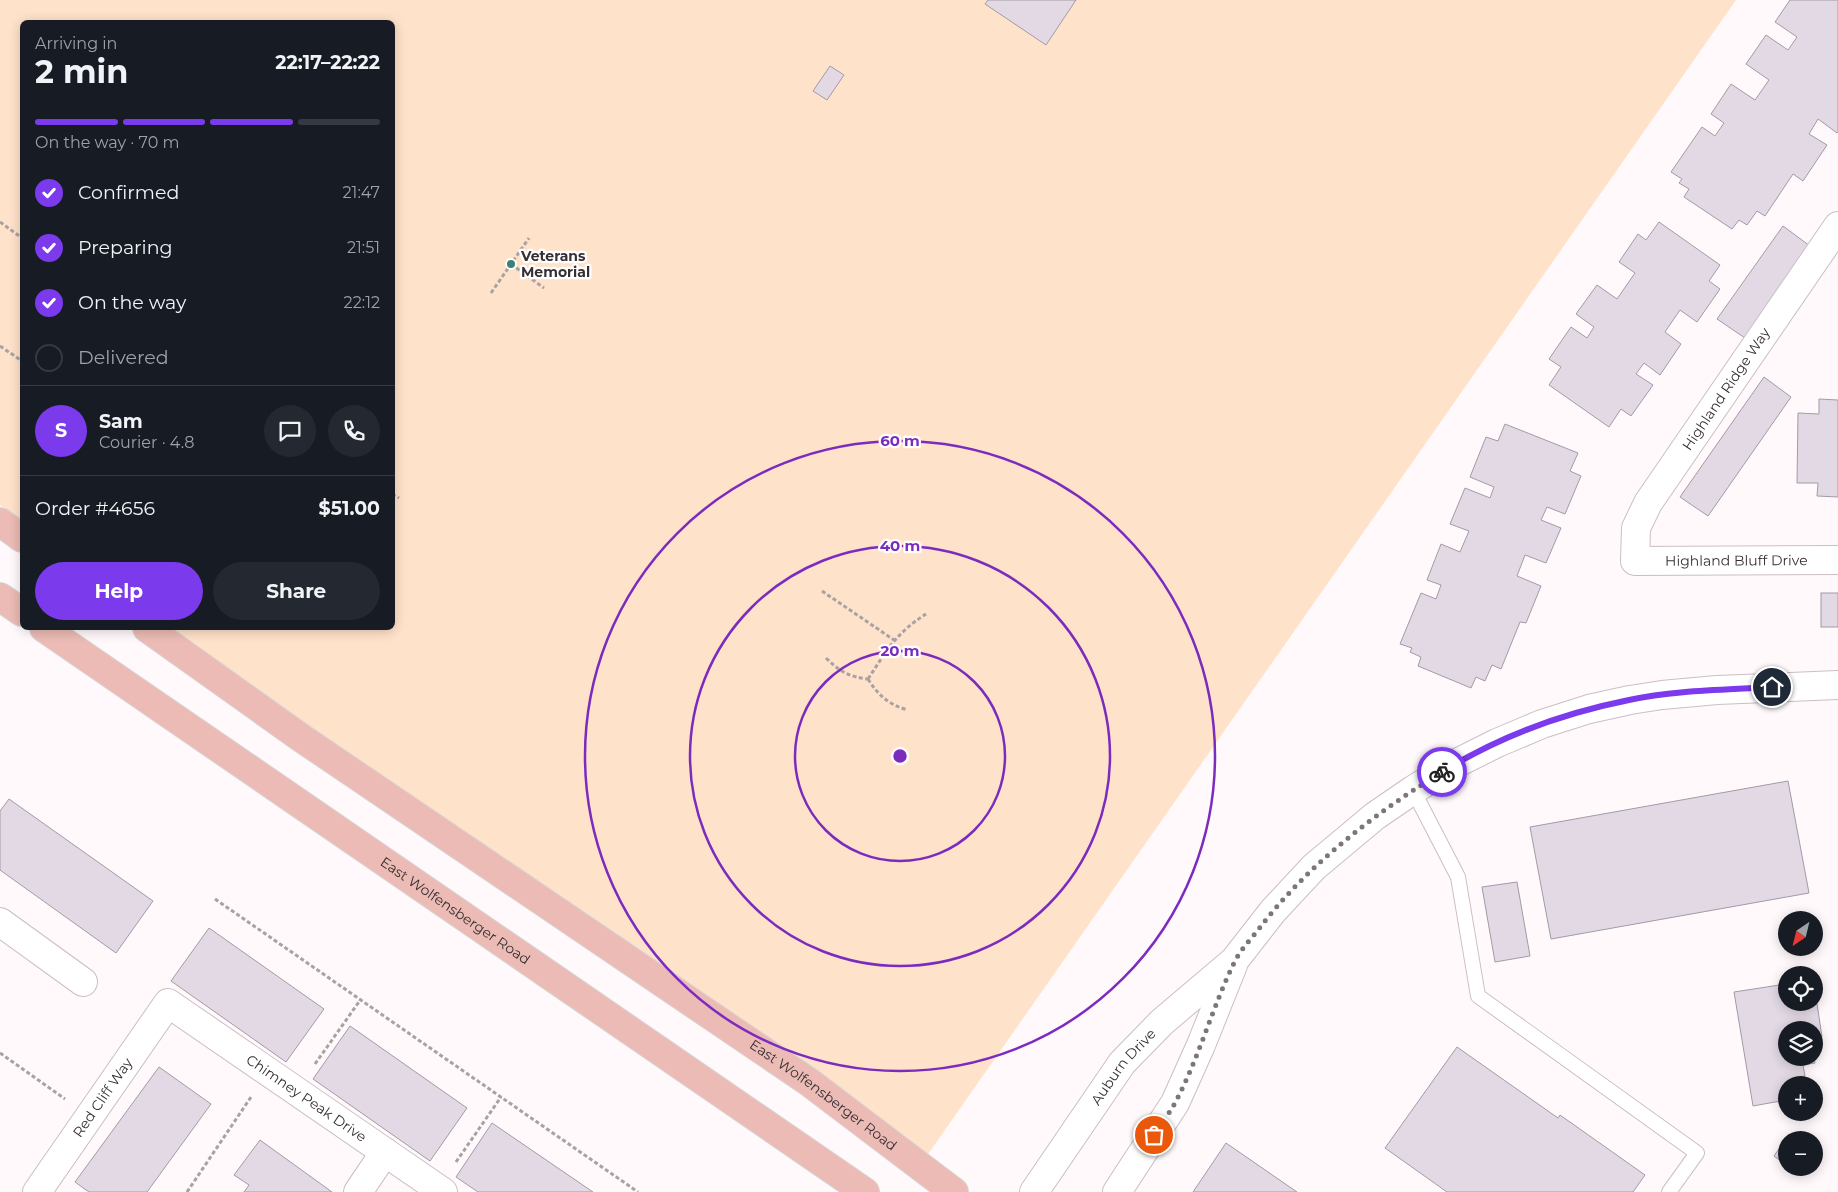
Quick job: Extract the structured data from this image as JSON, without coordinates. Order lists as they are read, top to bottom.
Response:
{
  "streets": {
    "main road": ["East Wolfensberger Road"],
    "street": [
      "Highland Ridge Way",
      "Highland Bluff Drive",
      "Auburn Drive",
      "Red Cliff Way",
      "Chimney Peak Drive"
    ]
  },
  "crossings": [
    ["Highland Ridge Way", "Highland Bluff Drive"],
    ["Red Cliff Way", "Chimney Peak Drive"]
  ],
  "places": ["Veterans Memorial"],
  "north": "bottom left",
  "page": {
    "heading": ["2 min", "Arriving in", "22:17–22:22"],
    "panel": [
      "Sam",
      "Courier · 4.8",
      "Order #4656",
      "$51.00"
    ],
    "bar": "On the way · 70 m",
    "list": [
      ["Confirmed", "21:47"],
      ["Preparing", "21:51"],
      ["On the way", "22:12"],
      "Delivered"
    ],
    "round": "S",
    "buttons": ["Help", "Share"],
    "map_buttons": ["+", "−"]
  },
  "rings": ["60 m", "40 m", "20 m"]
}
